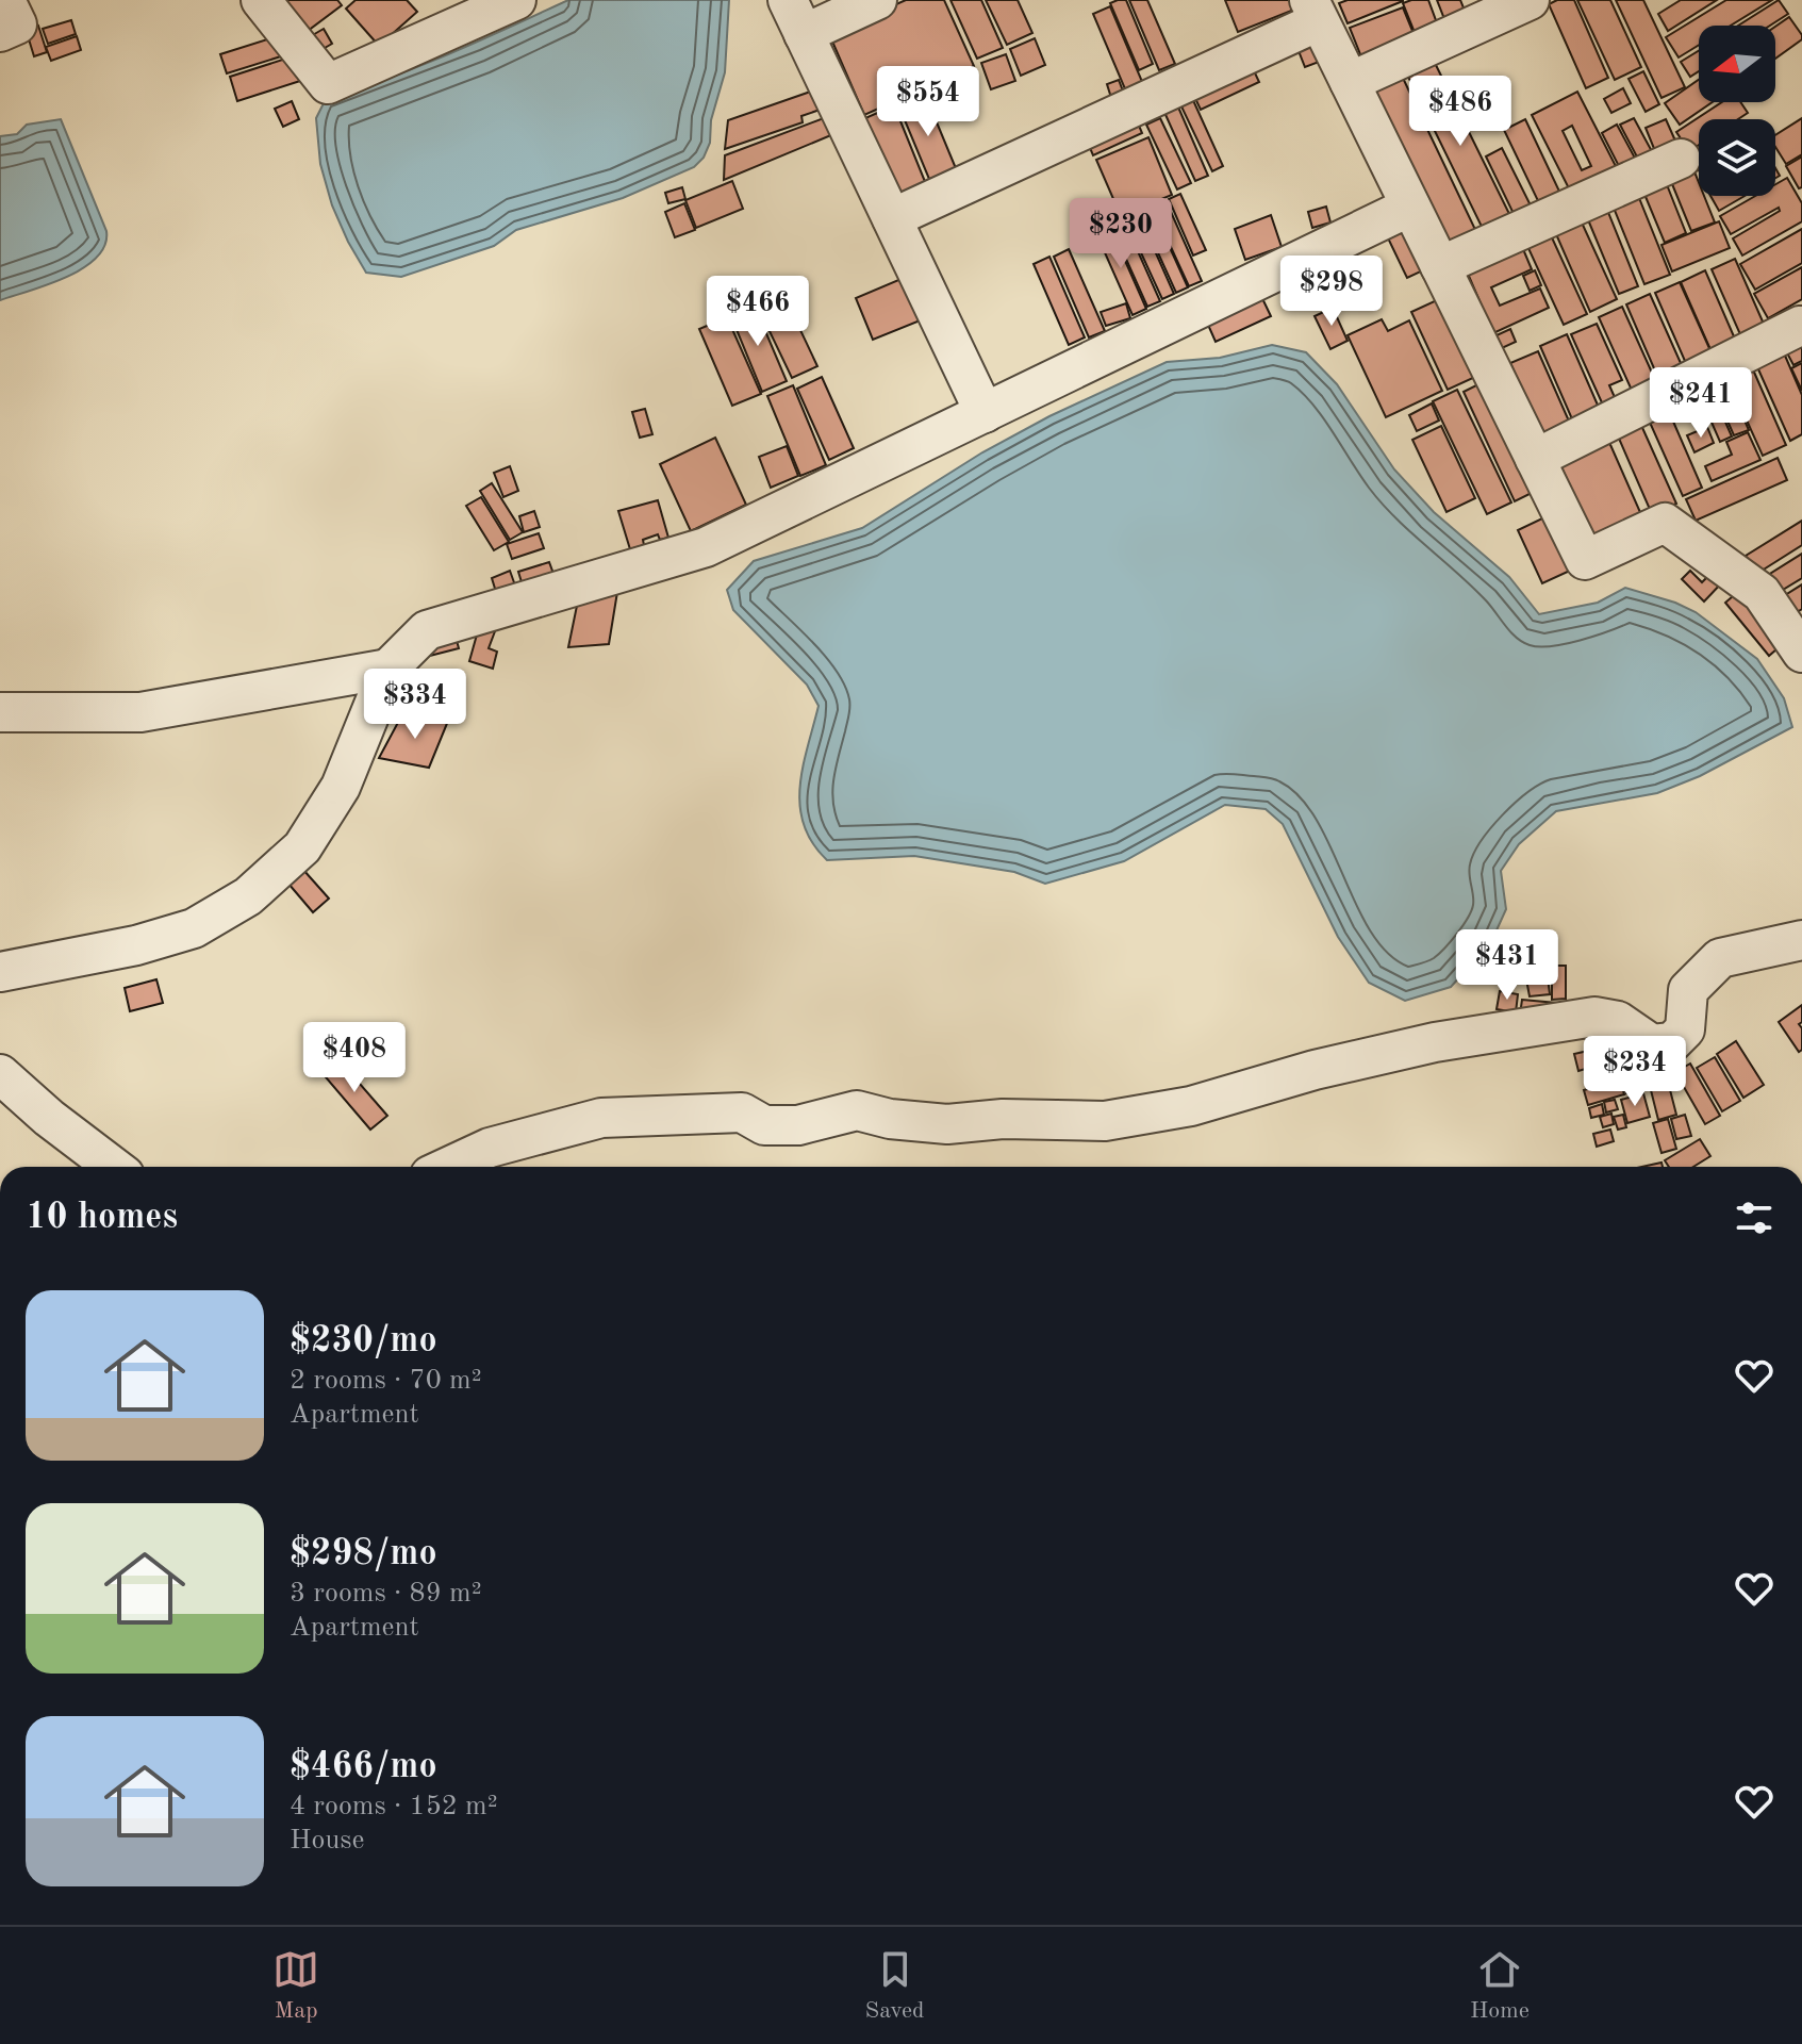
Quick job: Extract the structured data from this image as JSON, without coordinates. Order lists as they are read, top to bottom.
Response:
{
  "north": "left",
  "page": {
    "price": [
      "$554",
      "$486",
      "$230",
      "$298",
      "$466",
      "$241",
      "$334",
      "$431",
      "$408",
      "$234"
    ],
    "heading": "10 homes",
    "list": [
      {
        "name": "$230/mo",
        "note": "2 rooms · 70 m² · Apartment"
      },
      {
        "name": "$298/mo",
        "note": "3 rooms · 89 m² · Apartment"
      },
      {
        "name": "$466/mo",
        "note": "4 rooms · 152 m² · House"
      }
    ],
    "tabs": ["Map", "Saved", "Home"]
  }
}
